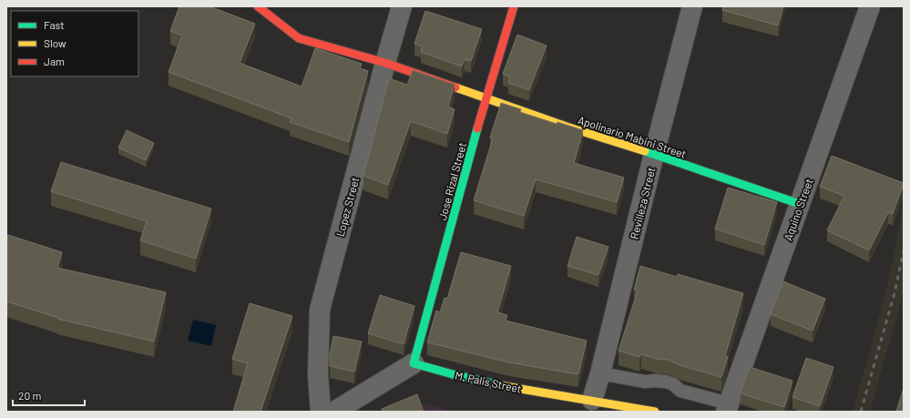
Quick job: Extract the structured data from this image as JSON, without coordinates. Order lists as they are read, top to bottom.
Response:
{
  "streets": {
    "main road": ["Apolinario Mabini Street", "Jose Rizal Street", "M. Palis Street"],
    "street": ["Revilleza Street", "Lopez Street", "Aquino Street"]
  },
  "crossings": [
    ["Apolinario Mabini Street", "Jose Rizal Street"],
    ["Apolinario Mabini Street", "Revilleza Street"],
    ["Apolinario Mabini Street", "Lopez Street"],
    ["Apolinario Mabini Street", "Aquino Street"],
    ["Jose Rizal Street", "M. Palis Street"],
    ["Revilleza Street", "M. Palis Street"]
  ],
  "legend": ["Fast", "Slow", "Jam"],
  "scale_bar": "20 m"
}
